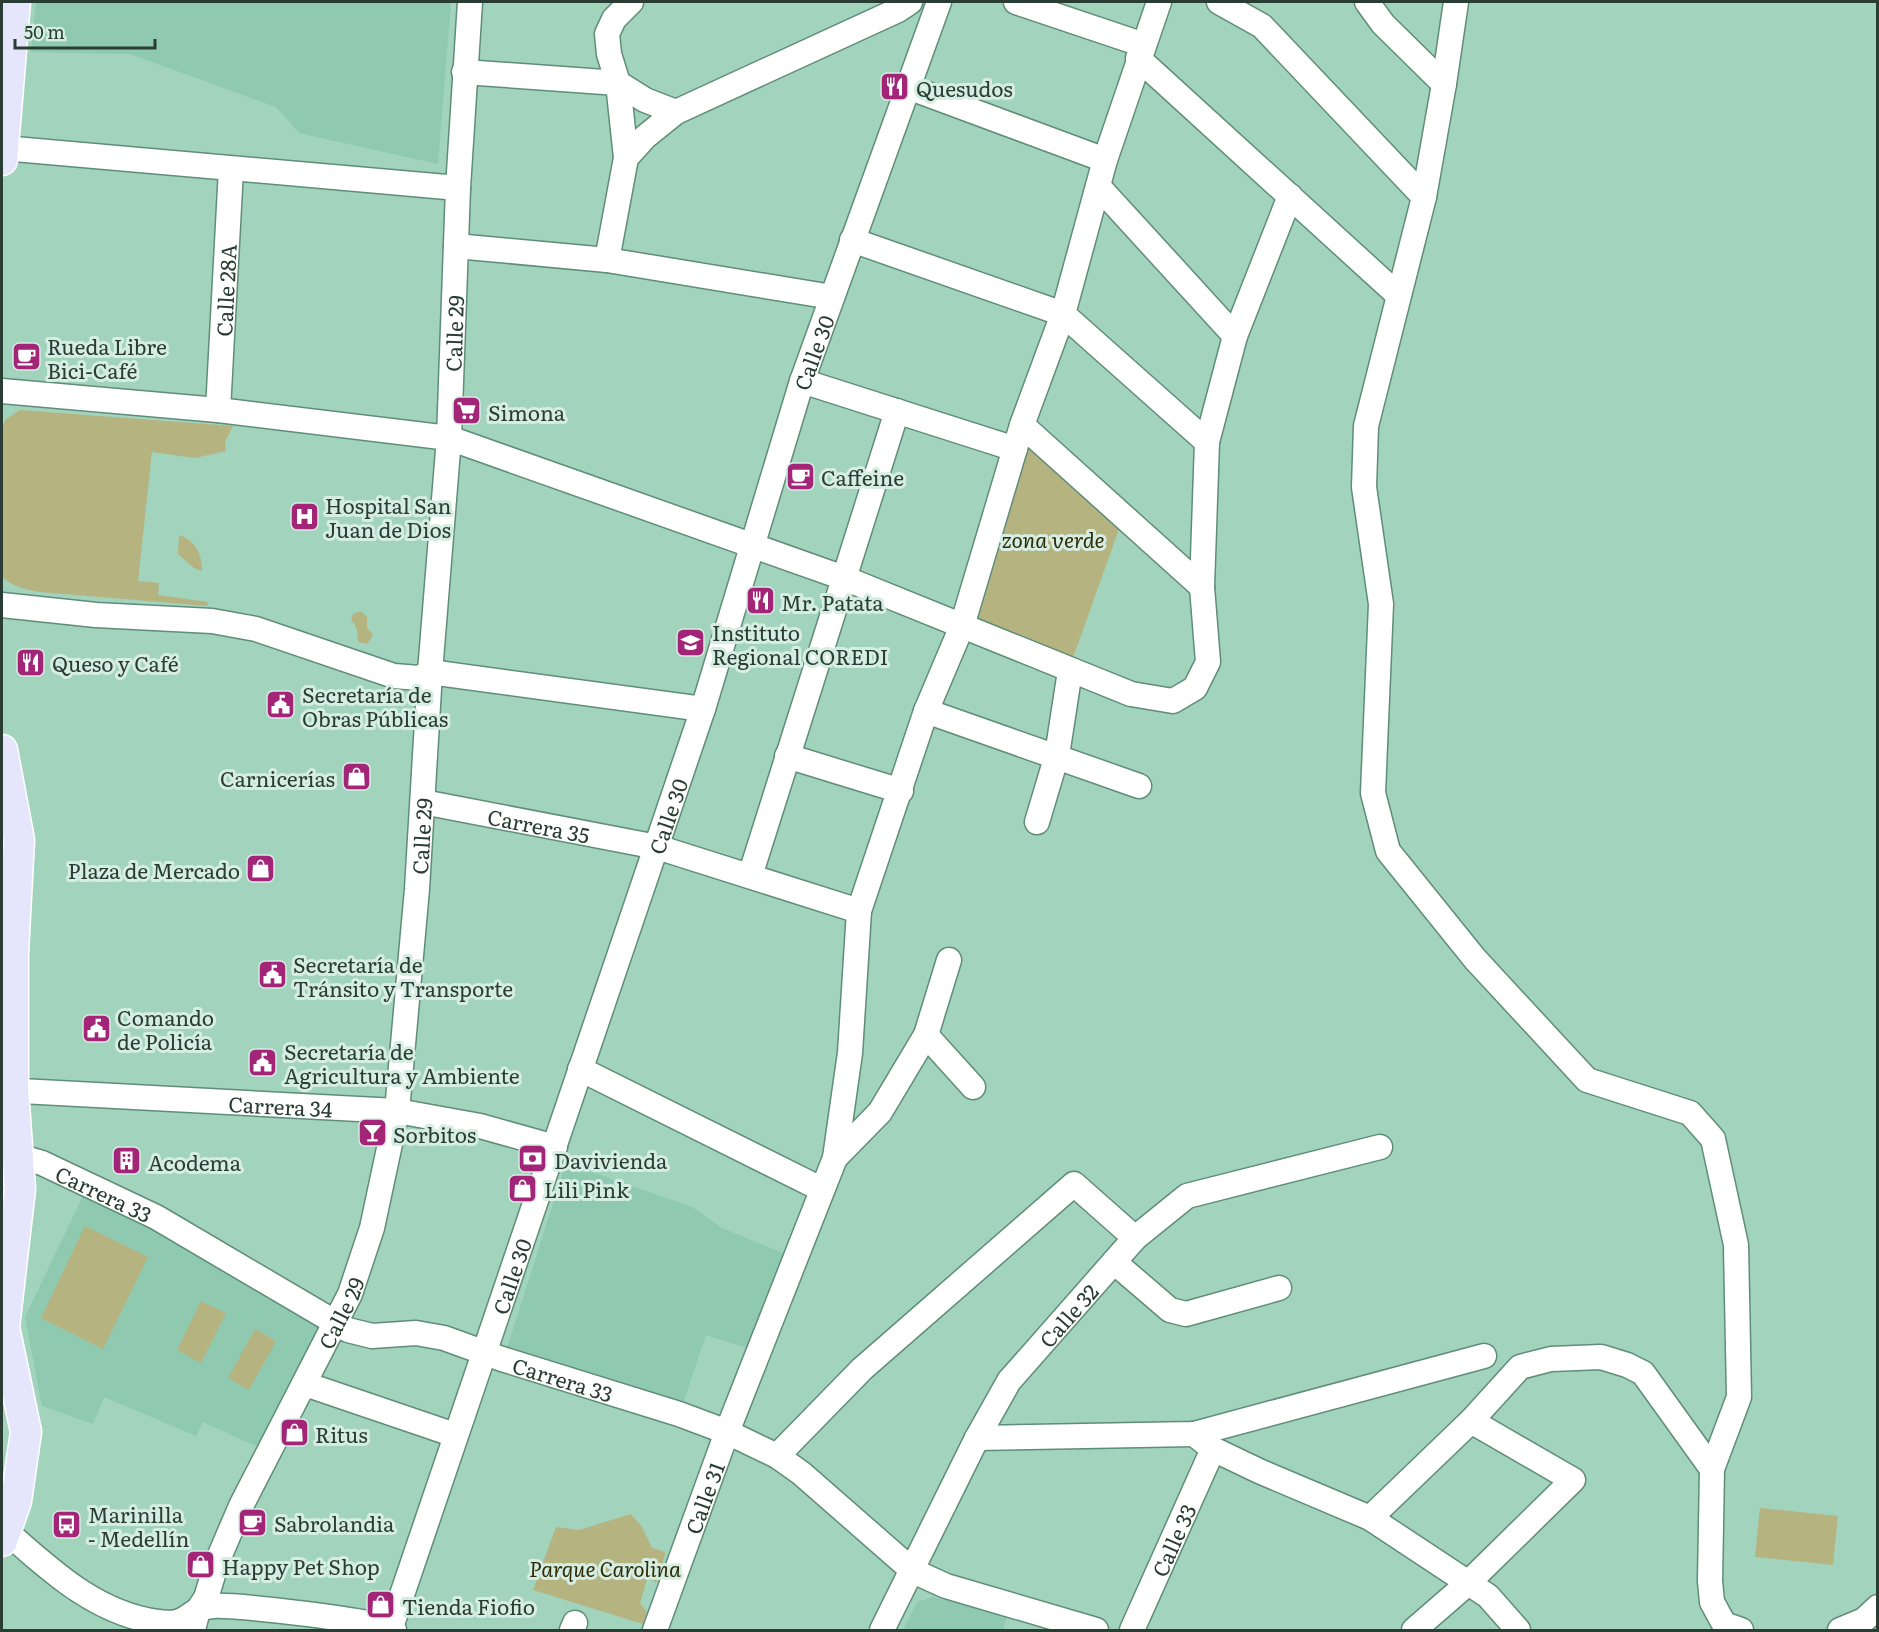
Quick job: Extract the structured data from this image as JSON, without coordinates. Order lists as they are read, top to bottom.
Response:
{
  "streets": {
    "street": [
      "Calle 28A",
      "Calle 29",
      "Calle 30",
      "Carrera 35",
      "Carrera 34",
      "Carrera 33",
      "Calle 32",
      "Calle 31",
      "Calle 33"
    ]
  },
  "crossings": [
    ["Calle 29", "Carrera 35"],
    ["Calle 29", "Carrera 34"],
    ["Calle 29", "Carrera 33"],
    ["Calle 30", "Carrera 35"],
    ["Calle 30", "Carrera 34"],
    ["Calle 30", "Carrera 33"],
    ["Carrera 33", "Calle 32"],
    ["Carrera 33", "Calle 31"]
  ],
  "parks": ["zona verde", "Parque Carolina"],
  "places": {
    "restaurant": ["Quesudos", "Mr. Patata", "Queso y Café"],
    "cafe": ["Rueda Libre Bici-Café", "Caffeine", "Sabrolandia"],
    "supermarket": ["Simona"],
    "hospital": ["Hospital San Juan de Dios"],
    "school or university": ["Instituto Regional COREDI"],
    "public building": [
      "Secretaría de Obras Públicas",
      "Secretaría de Tránsito y Transporte",
      "Comando de Policía",
      "Secretaría de Agricultura y Ambiente"
    ],
    "shop": [
      "Carnicerías",
      "Plaza de Mercado",
      "Lili Pink",
      "Ritus",
      "Happy Pet Shop",
      "Tienda Fiofio"
    ],
    "bar": ["Sorbitos"],
    "bank": ["Davivienda"],
    "building": ["Acodema"],
    "bus stop": ["Marinilla - Medellín"]
  },
  "scale_bar": "50 m"
}
